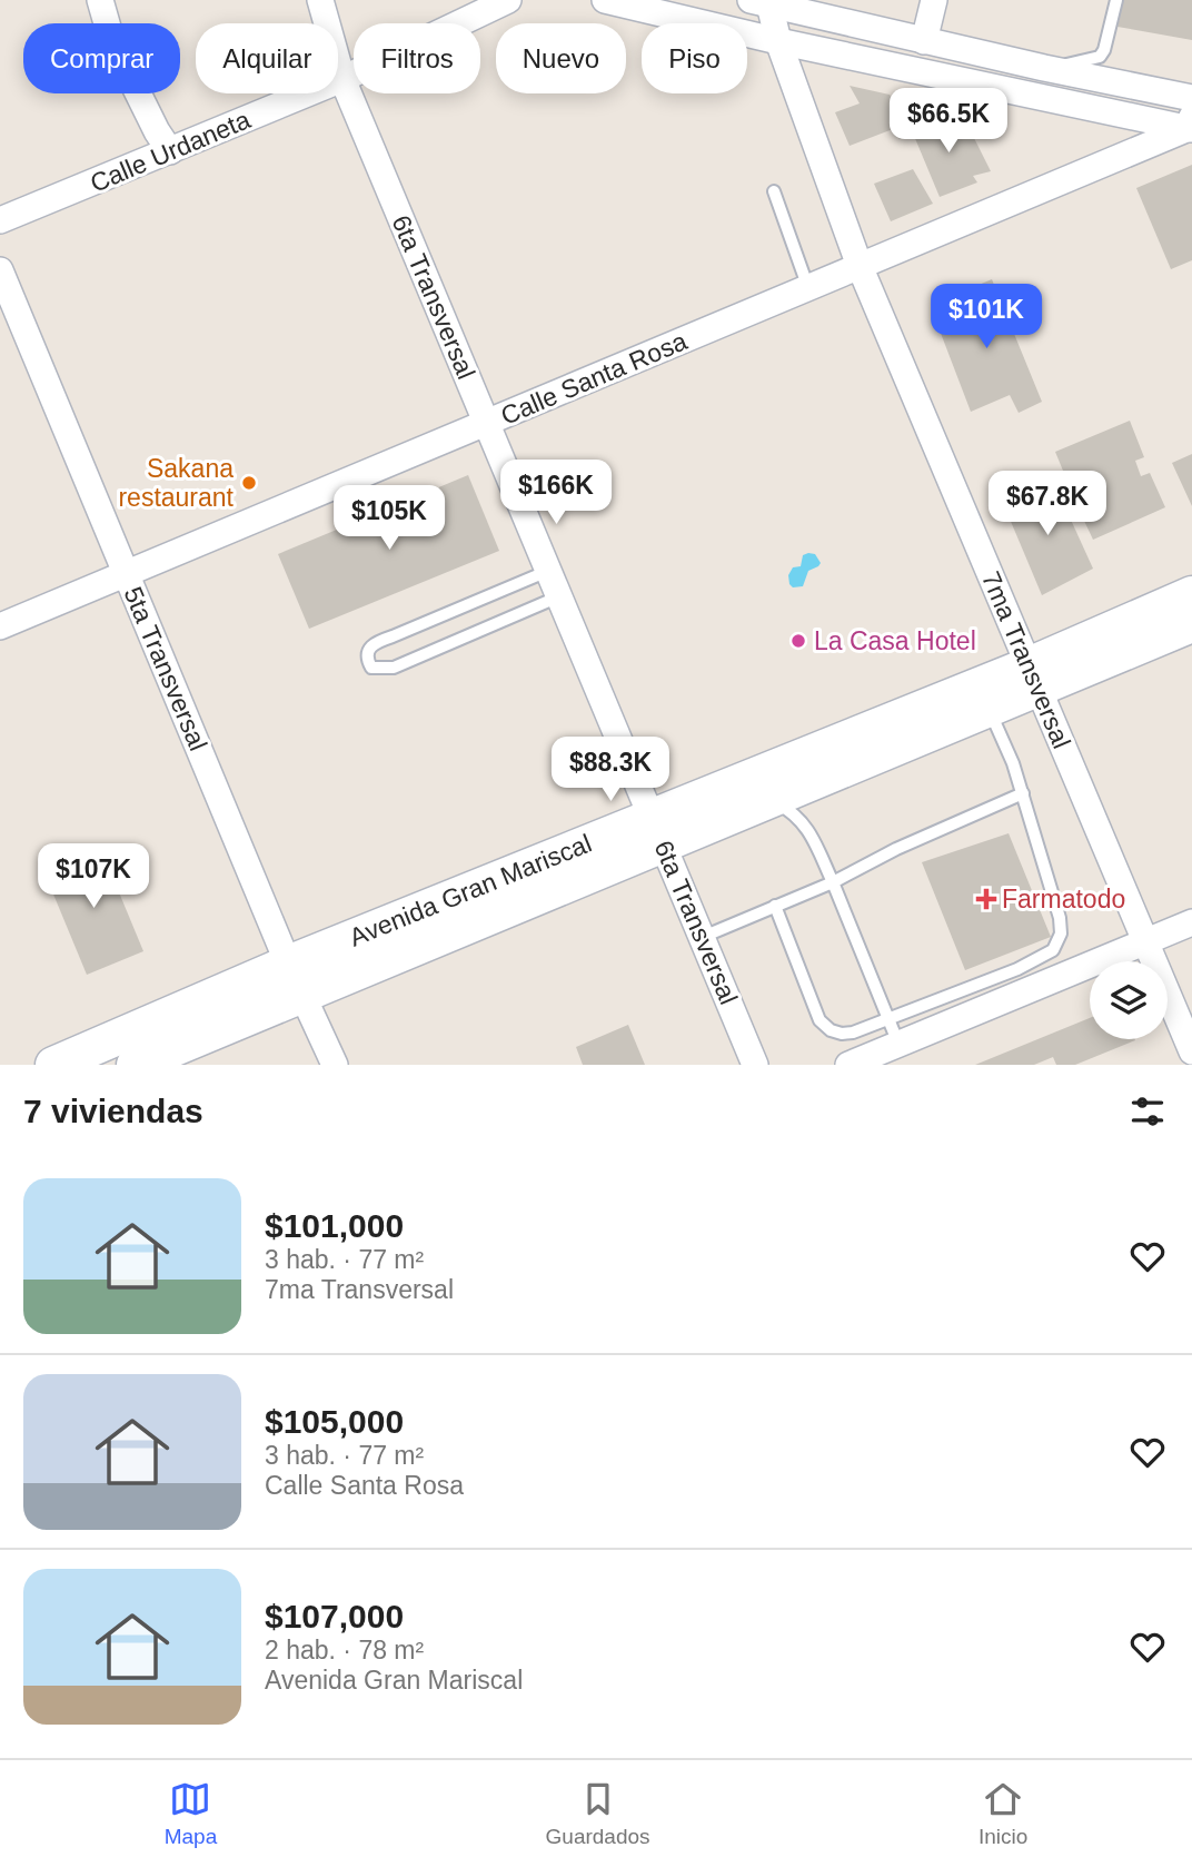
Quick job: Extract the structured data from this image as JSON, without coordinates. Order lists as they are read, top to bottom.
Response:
{
  "streets": {
    "street": [
      "Calle Urdaneta",
      "6ta Transversal",
      "Calle Santa Rosa",
      "7ma Transversal",
      "5ta Transversal",
      "Avenida Gran Mariscal"
    ]
  },
  "crossings": [
    ["Calle Urdaneta", "6ta Transversal"],
    ["6ta Transversal", "Calle Santa Rosa"],
    ["6ta Transversal", "Avenida Gran Mariscal"],
    ["Calle Santa Rosa", "7ma Transversal"],
    ["Calle Santa Rosa", "5ta Transversal"],
    ["7ma Transversal", "Avenida Gran Mariscal"],
    ["5ta Transversal", "Avenida Gran Mariscal"]
  ],
  "places": {
    "other": ["Sakana restaurant", "La Casa Hotel"],
    "health": ["Farmatodo"]
  },
  "page": {
    "chip": [
      "Comprar",
      "Alquilar",
      "Filtros",
      "Nuevo",
      "Piso"
    ],
    "price": [
      "$66.5K",
      "$101K",
      "$166K",
      "$67.8K",
      "$105K",
      "$88.3K",
      "$107K"
    ],
    "heading": "7 viviendas",
    "list": [
      {
        "name": "$101,000",
        "note": "3 hab. · 77 m² · 7ma Transversal"
      },
      {
        "name": "$105,000",
        "note": "3 hab. · 77 m² · Calle Santa Rosa"
      },
      {
        "name": "$107,000",
        "note": "2 hab. · 78 m² · Avenida Gran Mariscal"
      }
    ],
    "tabs": ["Mapa", "Guardados", "Inicio"]
  }
}
